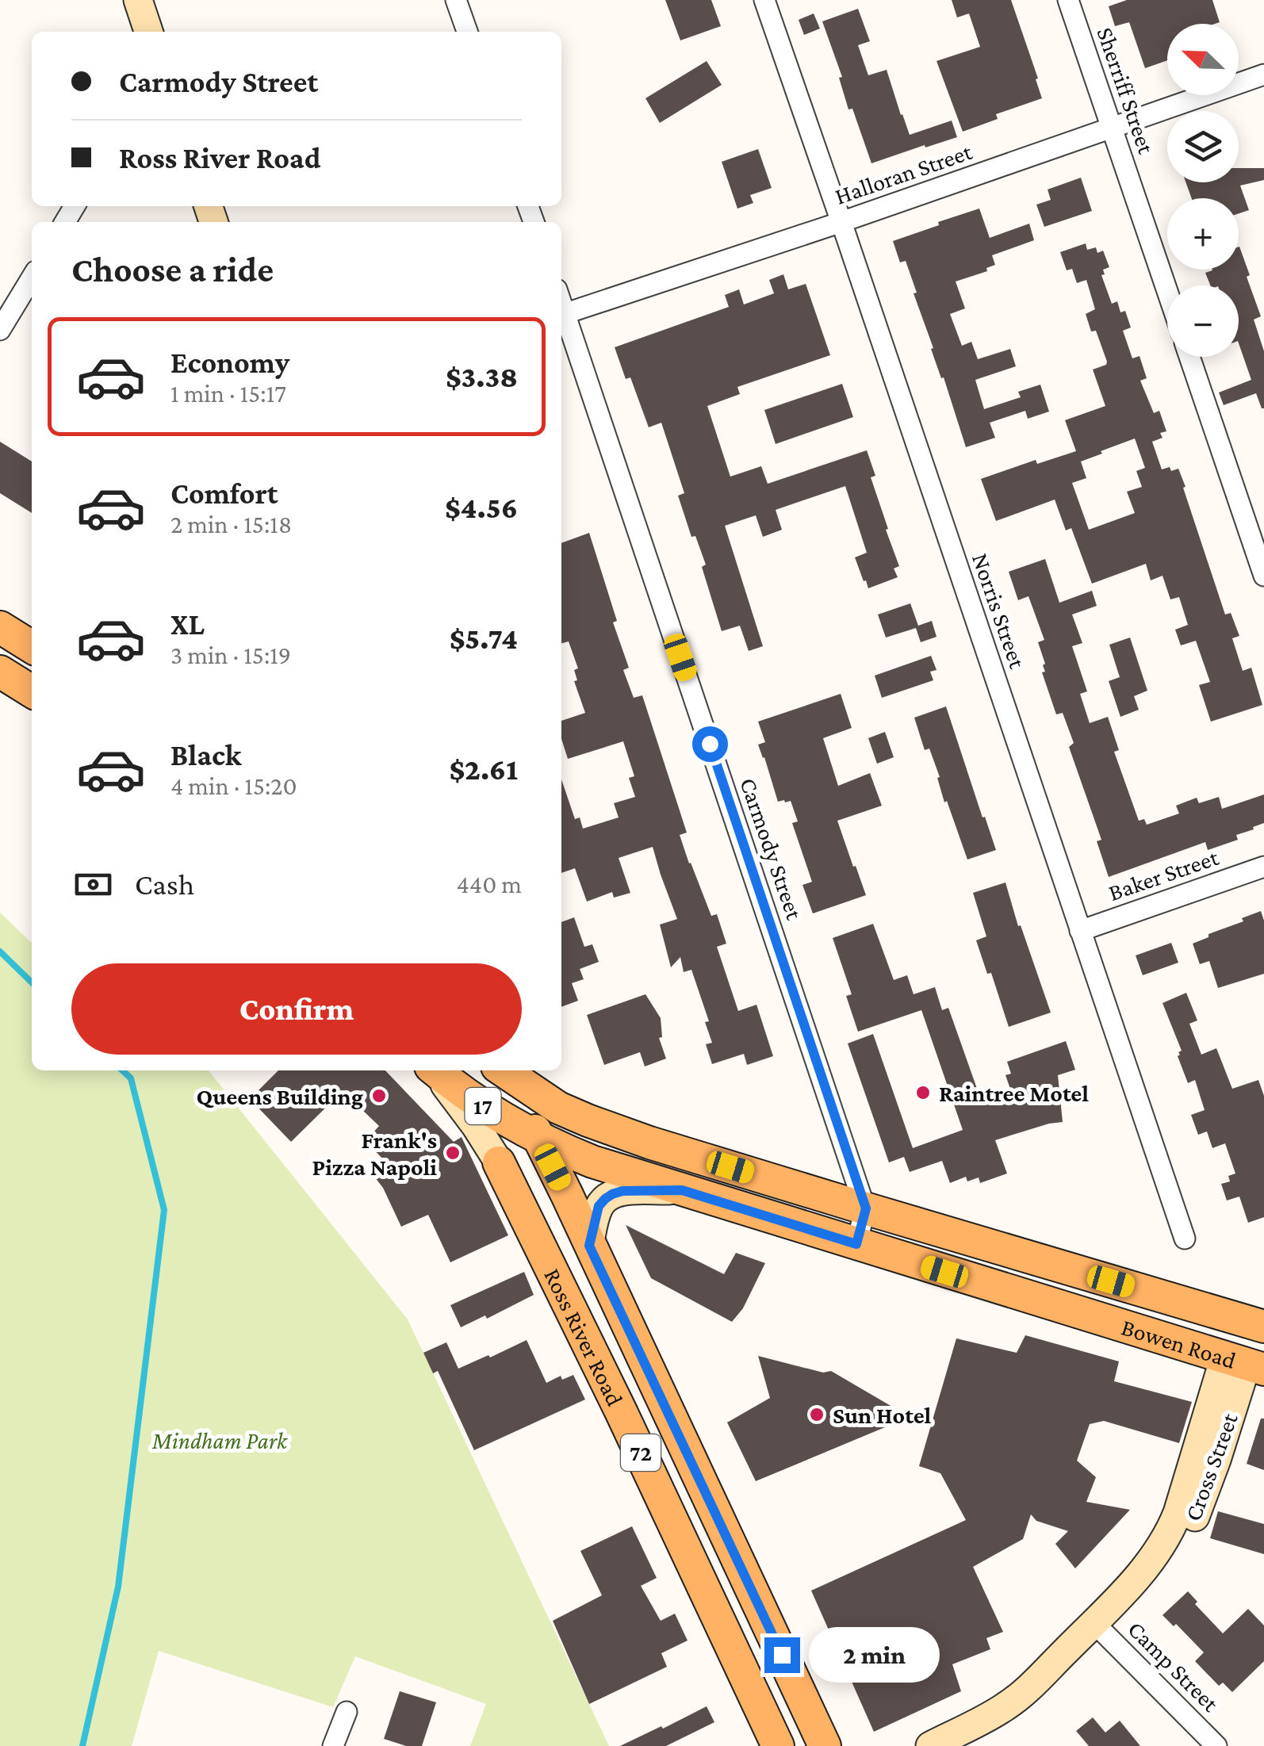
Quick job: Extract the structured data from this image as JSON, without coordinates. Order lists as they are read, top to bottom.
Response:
{
  "streets": {
    "main road": [
      "17",
      "Ross River Road",
      "Bowen Road",
      "72",
      "Cross Street"
    ],
    "street": [
      "Sherriff Street",
      "Halloran Street",
      "Norris Street",
      "Carmody Street",
      "Baker Street",
      "Camp Street"
    ]
  },
  "crossings": [
    ["Sherriff Street", "Halloran Street"],
    ["Halloran Street", "Norris Street"],
    ["Halloran Street", "Carmody Street"],
    ["Norris Street", "Baker Street"],
    ["Carmody Street", "Bowen Road"],
    ["Ross River Road", "Bowen Road"],
    ["Bowen Road", "Cross Street"],
    ["Cross Street", "Camp Street"]
  ],
  "parks": ["Mindham Park"],
  "places": [
    "Raintree Motel",
    "Queens Building",
    "Frank's Pizza Napoli",
    "Sun Hotel"
  ],
  "north": "top left",
  "page": {
    "map_buttons": ["+", "−"],
    "banner": ["Carmody Street", "Ross River Road"],
    "heading": "Choose a ride",
    "list": [
      {
        "name": "Economy",
        "note": "1 min · 15:17",
        "value": "$3.38"
      },
      {
        "name": "Comfort",
        "note": "2 min · 15:18",
        "value": "$4.56"
      },
      {
        "name": "XL",
        "note": "3 min · 15:19",
        "value": "$5.74"
      },
      {
        "name": "Black",
        "note": "4 min · 15:20",
        "value": "$2.61"
      }
    ],
    "pay": ["Cash", "440 m"],
    "buttons": "Confirm",
    "bubble": "2 min"
  }
}
